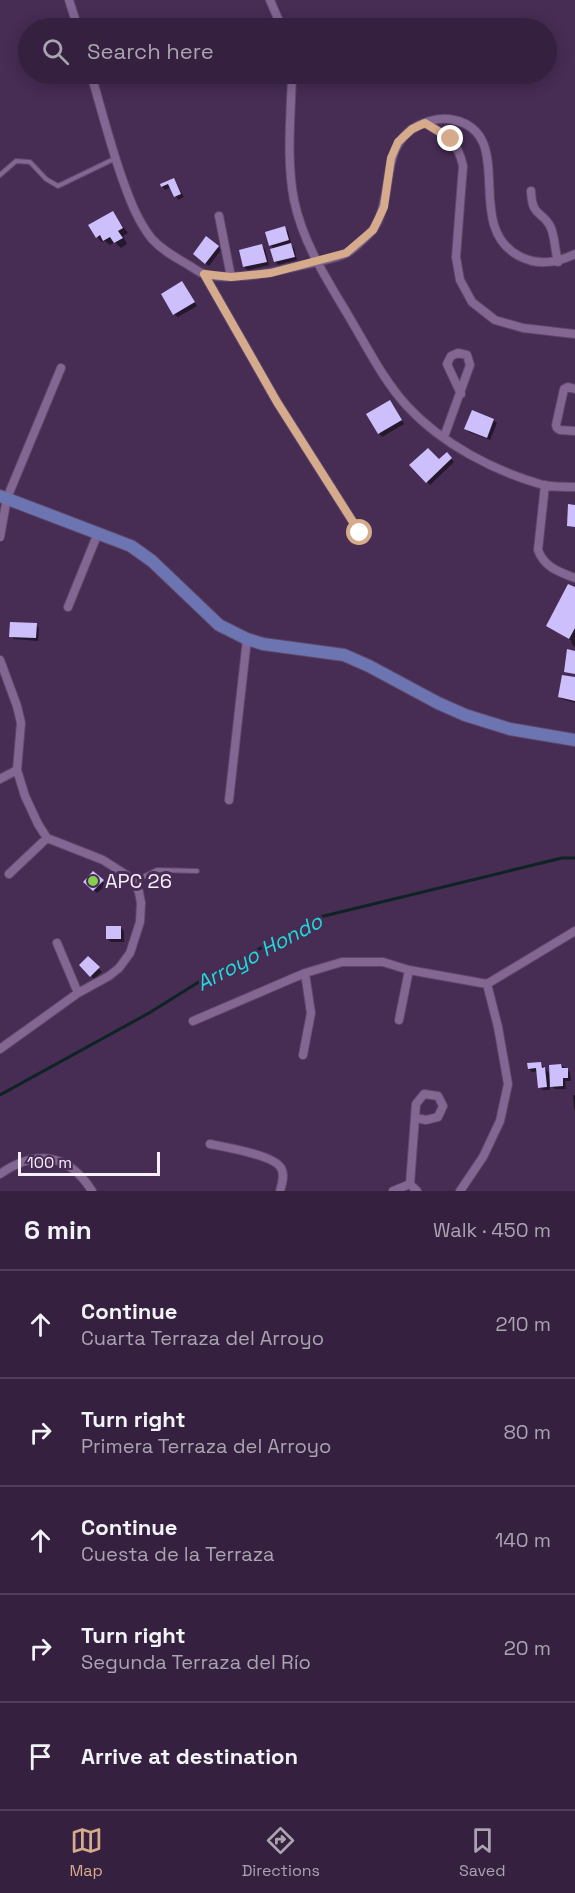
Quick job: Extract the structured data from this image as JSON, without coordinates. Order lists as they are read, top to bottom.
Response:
{
  "water": ["Arroyo Hondo"],
  "places": ["APC 26"],
  "scale_bar": "100 m",
  "page": {
    "search": "Search here",
    "scale": "100 m",
    "heading": ["6 min", "Walk · 450 m"],
    "list": [
      ["Continue", "Cuarta Terraza del Arroyo", "210 m"],
      ["Turn right", "Primera Terraza del Arroyo", "80 m"],
      ["Continue", "Cuesta de la Terraza", "140 m"],
      ["Turn right", "Segunda Terraza del Río", "20 m"],
      "Arrive at destination"
    ],
    "nav": ["Map", "Directions", "Saved"]
  }
}
